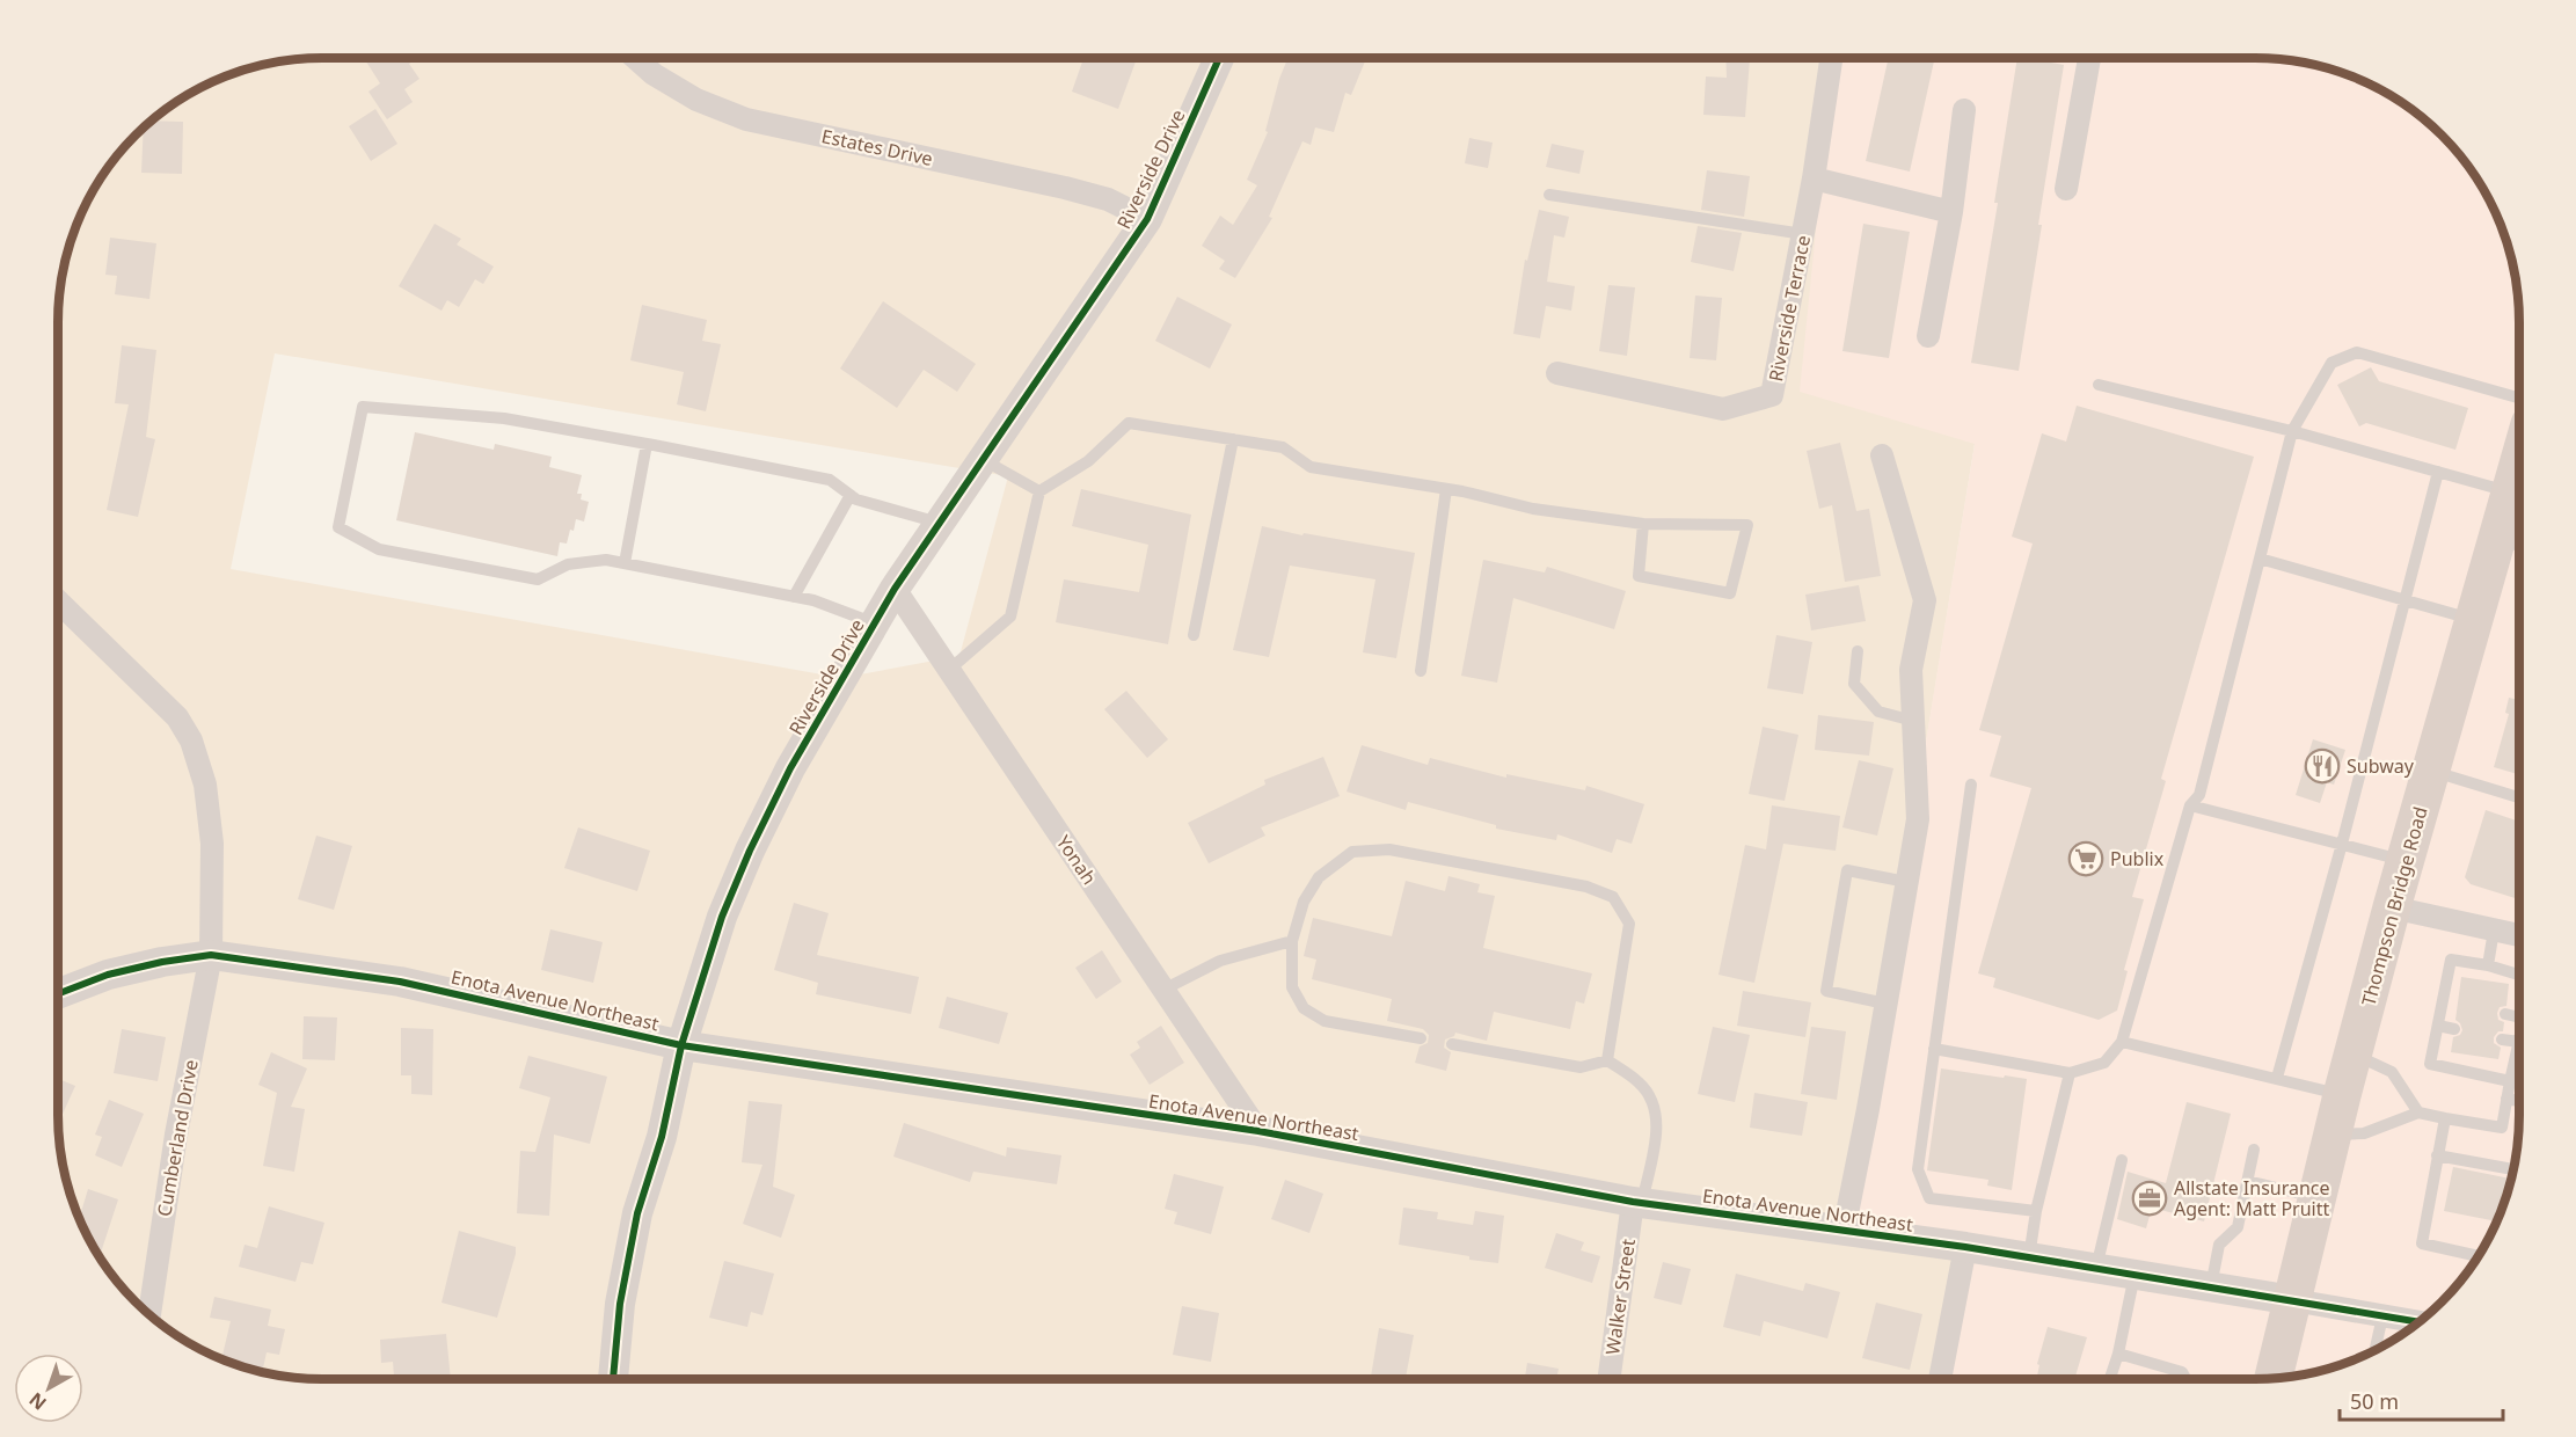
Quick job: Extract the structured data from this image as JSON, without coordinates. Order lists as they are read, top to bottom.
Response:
{
  "streets": {
    "highway": ["Thompson Bridge Road"],
    "street": [
      "Estates Drive",
      "Riverside Drive",
      "Riverside Terrace",
      "Yonah",
      "Enota Avenue Northeast",
      "Cumberland Drive",
      "Walker Street"
    ]
  },
  "crossings": [
    ["Estates Drive", "Riverside Drive"],
    ["Riverside Drive", "Yonah"],
    ["Riverside Drive", "Enota Avenue Northeast"],
    ["Yonah", "Enota Avenue Northeast"],
    ["Thompson Bridge Road", "Enota Avenue Northeast"],
    ["Enota Avenue Northeast", "Cumberland Drive"],
    ["Enota Avenue Northeast", "Walker Street"]
  ],
  "places": {
    "restaurant": ["Subway"],
    "supermarket": ["Publix"],
    "office": ["Allstate Insurance Agent: Matt Pruitt"]
  },
  "scale_bar": "50 m",
  "north": "bottom left"
}
